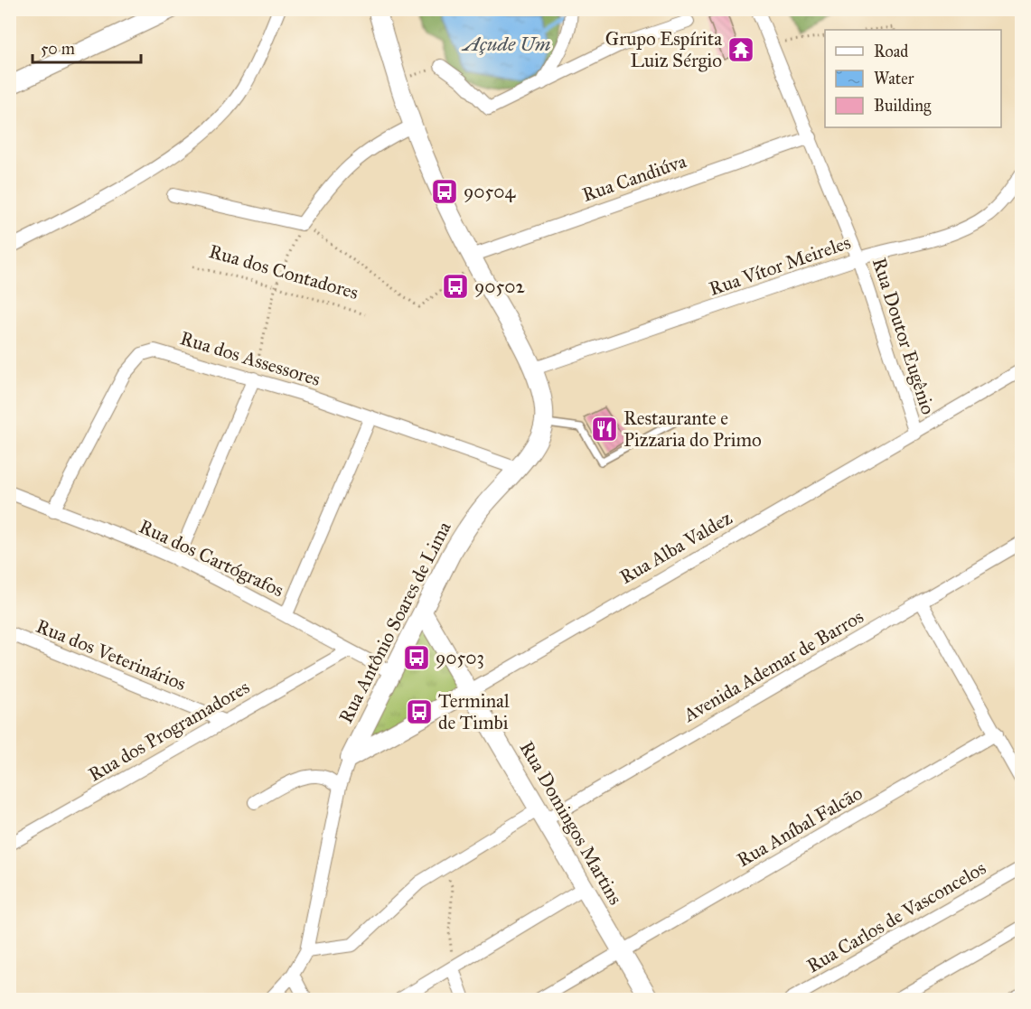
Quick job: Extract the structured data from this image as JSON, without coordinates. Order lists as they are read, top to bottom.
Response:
{
  "streets": {
    "street": [
      "Rua Candiúva",
      "Rua Vítor Meireles",
      "Rua Doutor Eugênio",
      "Rua dos Assessores",
      "Rua Alba Valdez",
      "Rua dos Cartógrafos",
      "Rua Antônio Soares de Lima",
      "Rua dos Veterinários",
      "Avenida Ademar de Barros",
      "Rua dos Programadores",
      "Rua Domingos Martins",
      "Rua Aníbal Falcão",
      "Rua Carlos de Vasconcelos"
    ],
    "path": ["Rua dos Contadores"]
  },
  "crossings": [
    ["Rua Candiúva", "Rua Doutor Eugênio"],
    ["Rua Vítor Meireles", "Rua Doutor Eugênio"],
    ["Rua Doutor Eugênio", "Rua Alba Valdez"],
    ["Rua dos Assessores", "Rua dos Cartógrafos"],
    ["Rua dos Assessores", "Rua Antônio Soares de Lima"],
    ["Rua Alba Valdez", "Rua Antônio Soares de Lima"],
    ["Rua Alba Valdez", "Rua Domingos Martins"],
    ["Rua dos Cartógrafos", "Rua Antônio Soares de Lima"],
    ["Rua dos Cartógrafos", "Rua dos Programadores"],
    ["Rua Antônio Soares de Lima", "Avenida Ademar de Barros"],
    ["Rua Antônio Soares de Lima", "Rua Domingos Martins"],
    ["Rua dos Veterinários", "Rua dos Programadores"],
    ["Avenida Ademar de Barros", "Rua Domingos Martins"],
    ["Rua Domingos Martins", "Rua Aníbal Falcão"]
  ],
  "water": ["Açude Um"],
  "places": {
    "temple": ["Grupo Espírita Luiz Sérgio"],
    "bus stop": [
      "90504",
      "90502",
      "90503",
      "Terminal de Timbi"
    ],
    "restaurant": ["Restaurante e Pizzaria do Primo"]
  },
  "legend": ["Road", "Water", "Building"],
  "scale_bar": "50 m"
}
